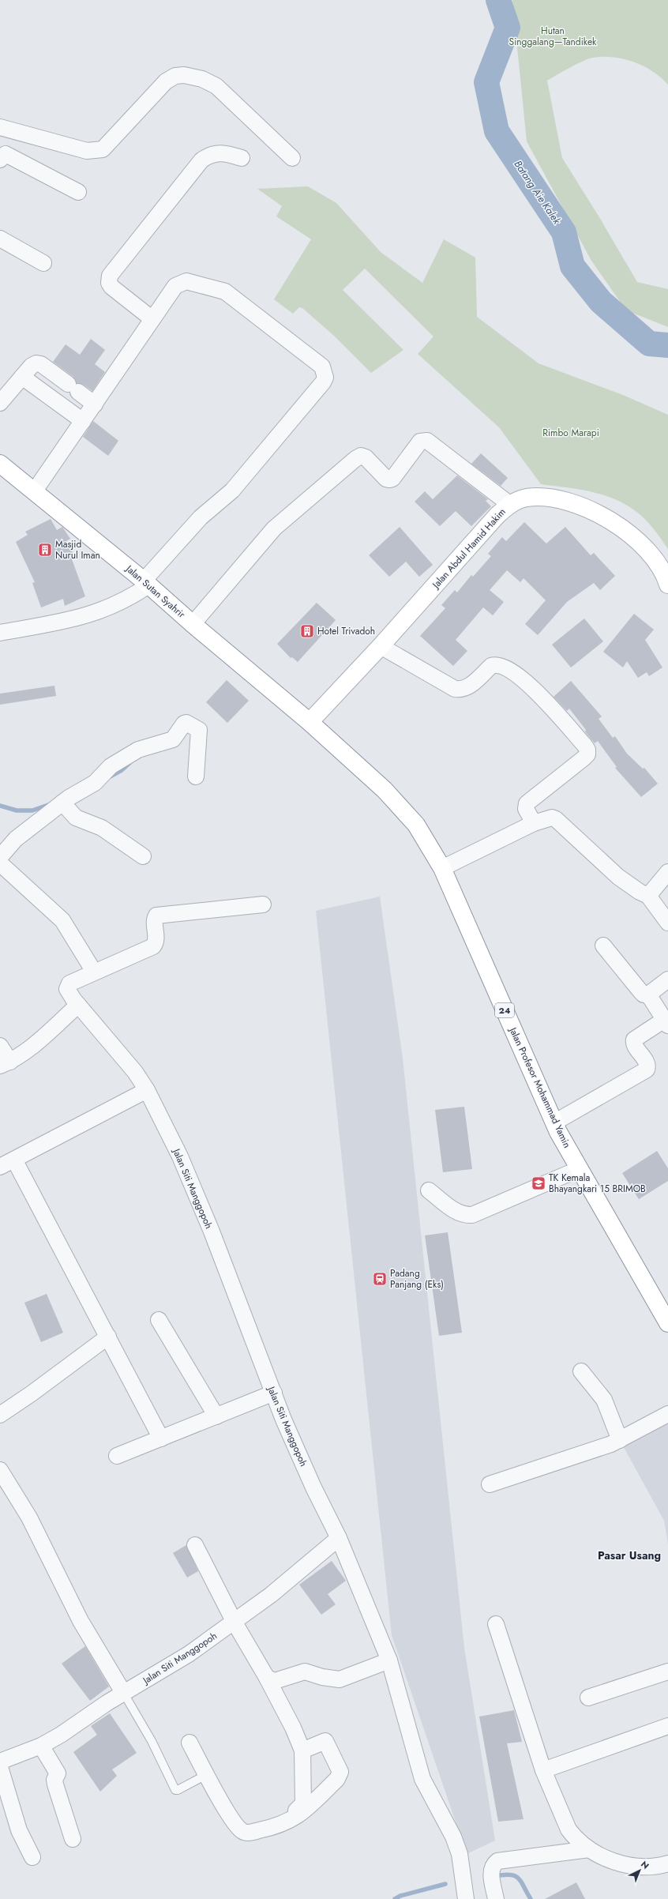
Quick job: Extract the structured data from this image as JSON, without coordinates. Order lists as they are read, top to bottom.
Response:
{
  "streets": {
    "main road": [
      "Jalan Abdul Hamid Hakim",
      "Jalan Sutan Syahrir",
      "24",
      "Jalan Profesor Mohammad Yamin"
    ],
    "street": ["Jalan Siti Manggopoh"]
  },
  "crossings": [
    ["Jalan Abdul Hamid Hakim", "Jalan Sutan Syahrir"],
    ["Jalan Abdul Hamid Hakim", "Jalan Profesor Mohammad Yamin"],
    ["Jalan Sutan Syahrir", "Jalan Profesor Mohammad Yamin"]
  ],
  "districts": ["Pasar Usang"],
  "water": ["Batang Aie Kalek"],
  "parks": ["Hutan Singgalang—Tandikek", "Rimbo Marapi"],
  "places": {
    "building": ["Masjid Nurul Iman", "Hotel Trivadoh"],
    "school or university": ["TK Kemala Bhayangkari 15 BRIMOB"],
    "station": ["Padang Panjang (Eks)"]
  },
  "north": "top right"
}
